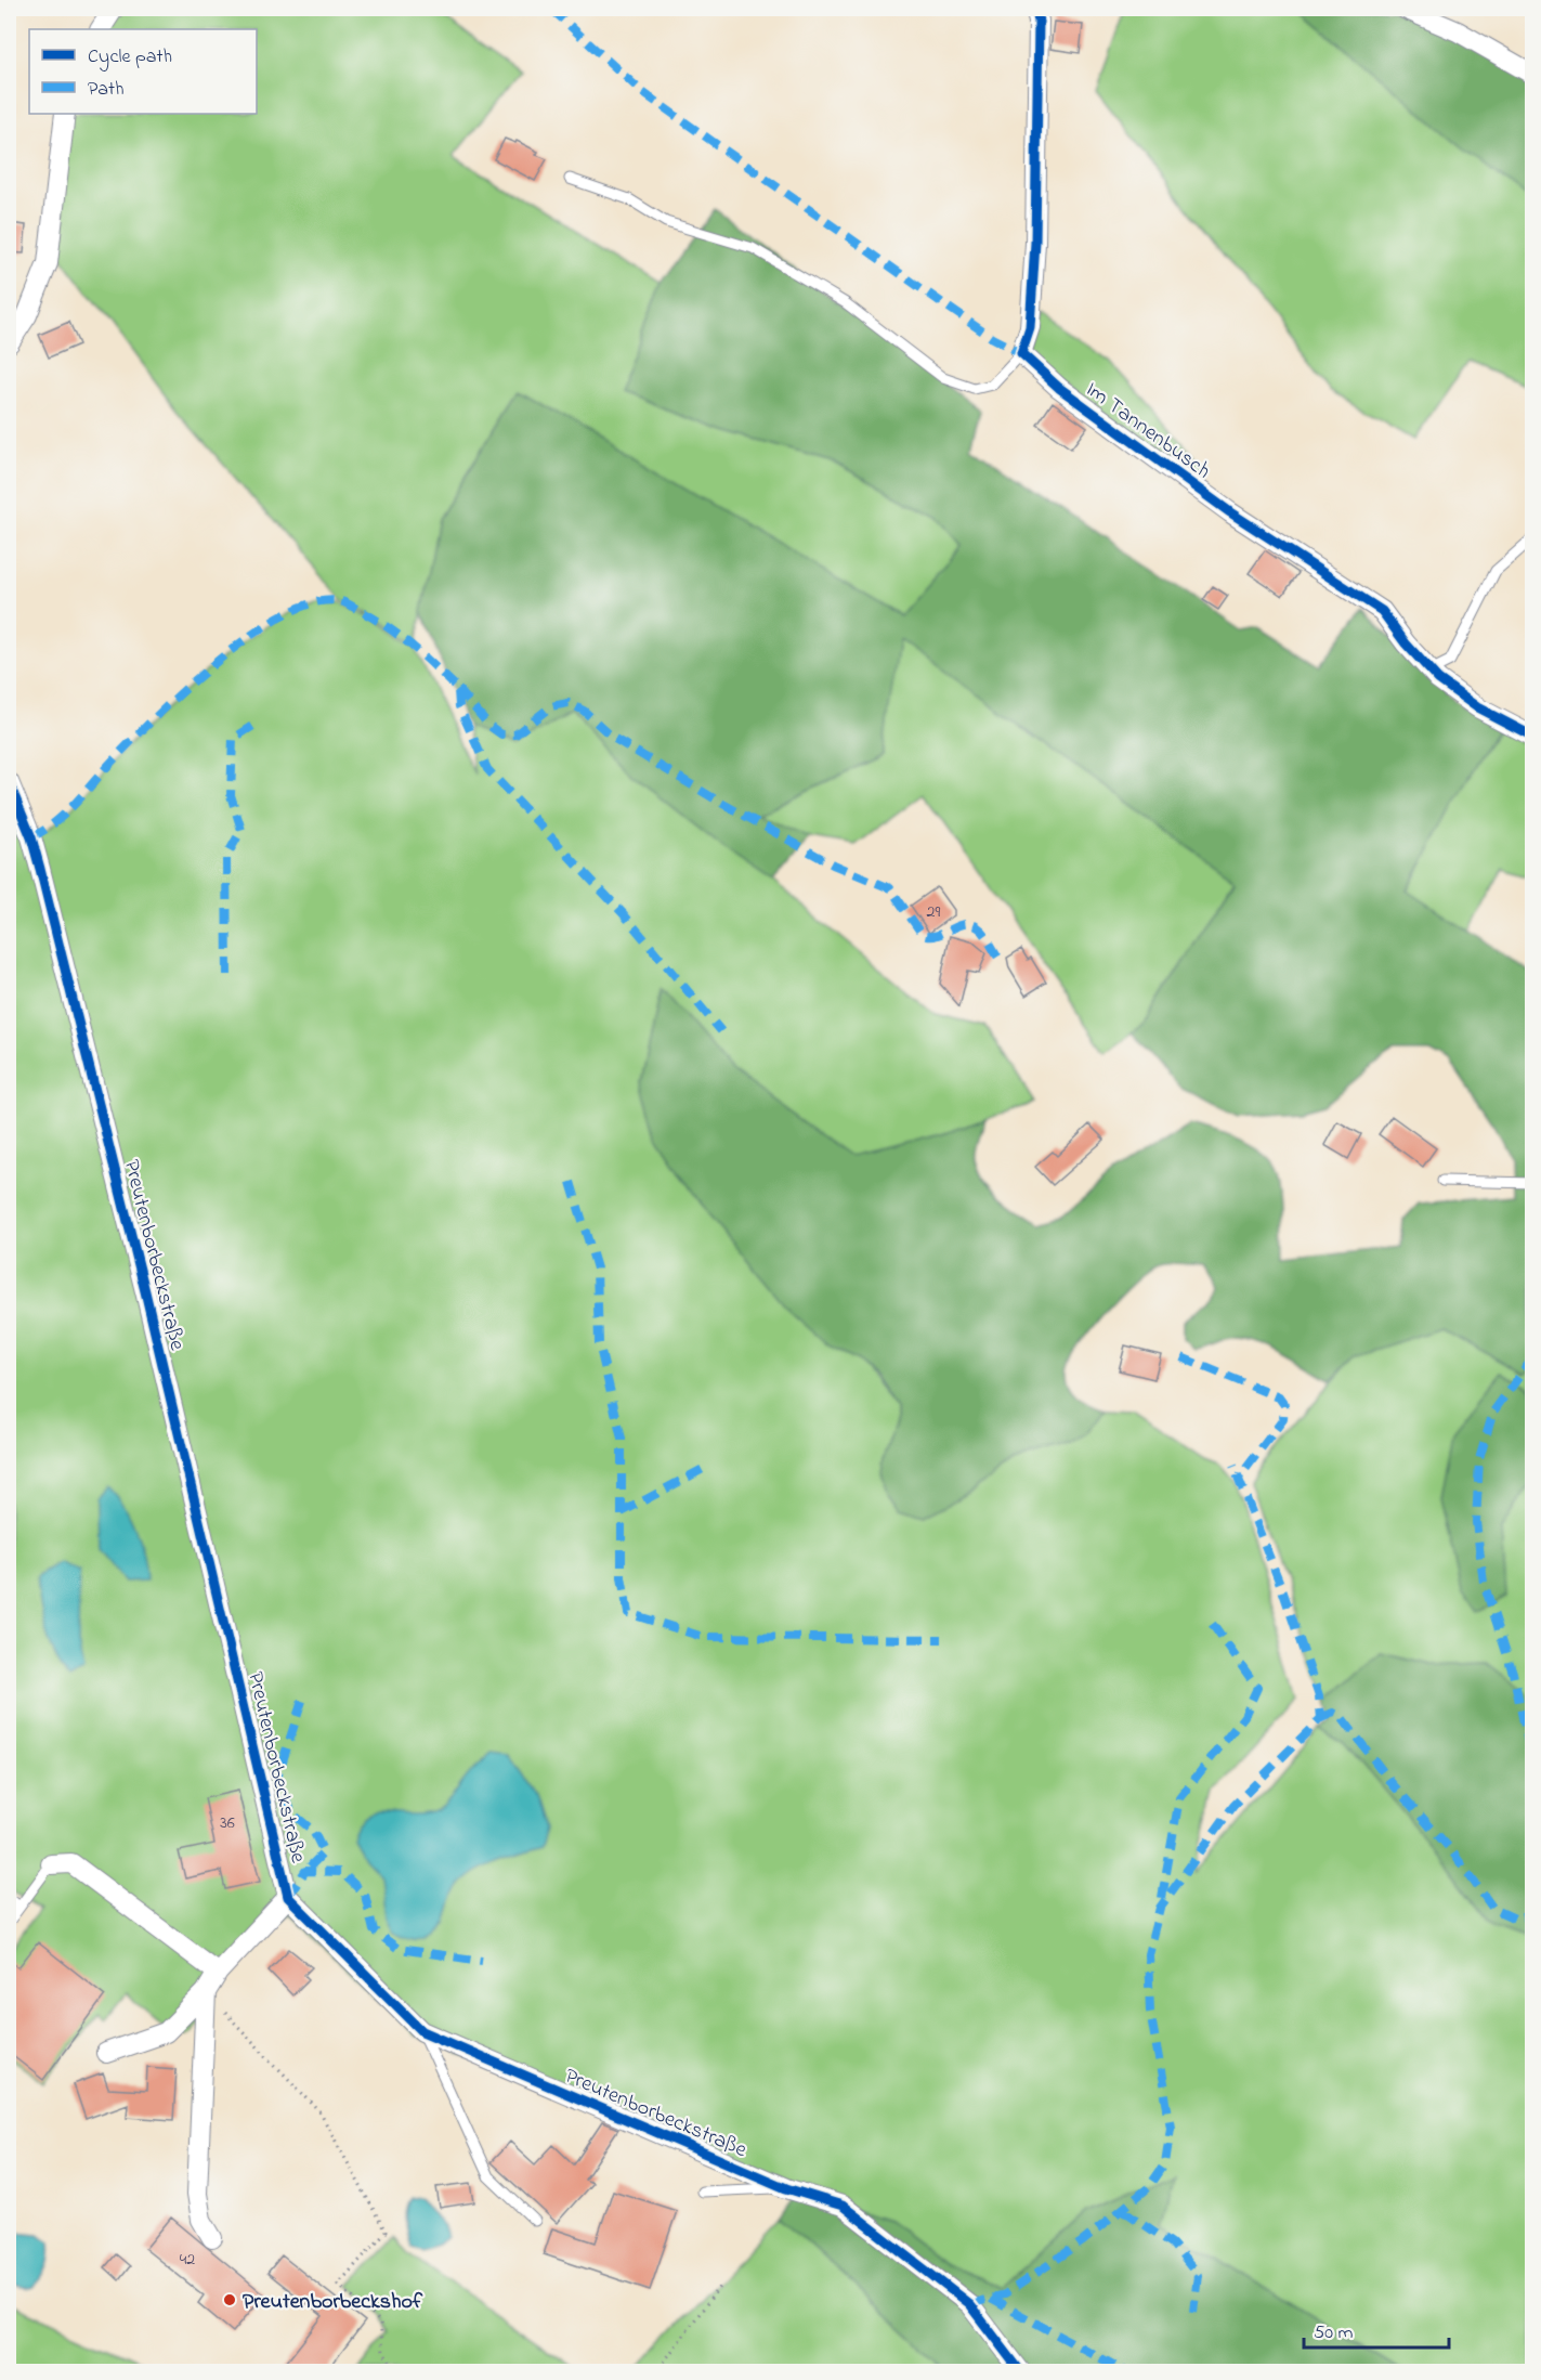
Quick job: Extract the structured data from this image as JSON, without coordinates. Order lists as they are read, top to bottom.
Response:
{
  "streets": {
    "street": ["Im Tannenbusch", "Preutenborbeckstraße"]
  },
  "places": ["Preutenborbeckshof"],
  "house_numbers": ["29", "36", "42"],
  "legend": ["Cycle path", "Path"],
  "scale_bar": "50 m"
}
